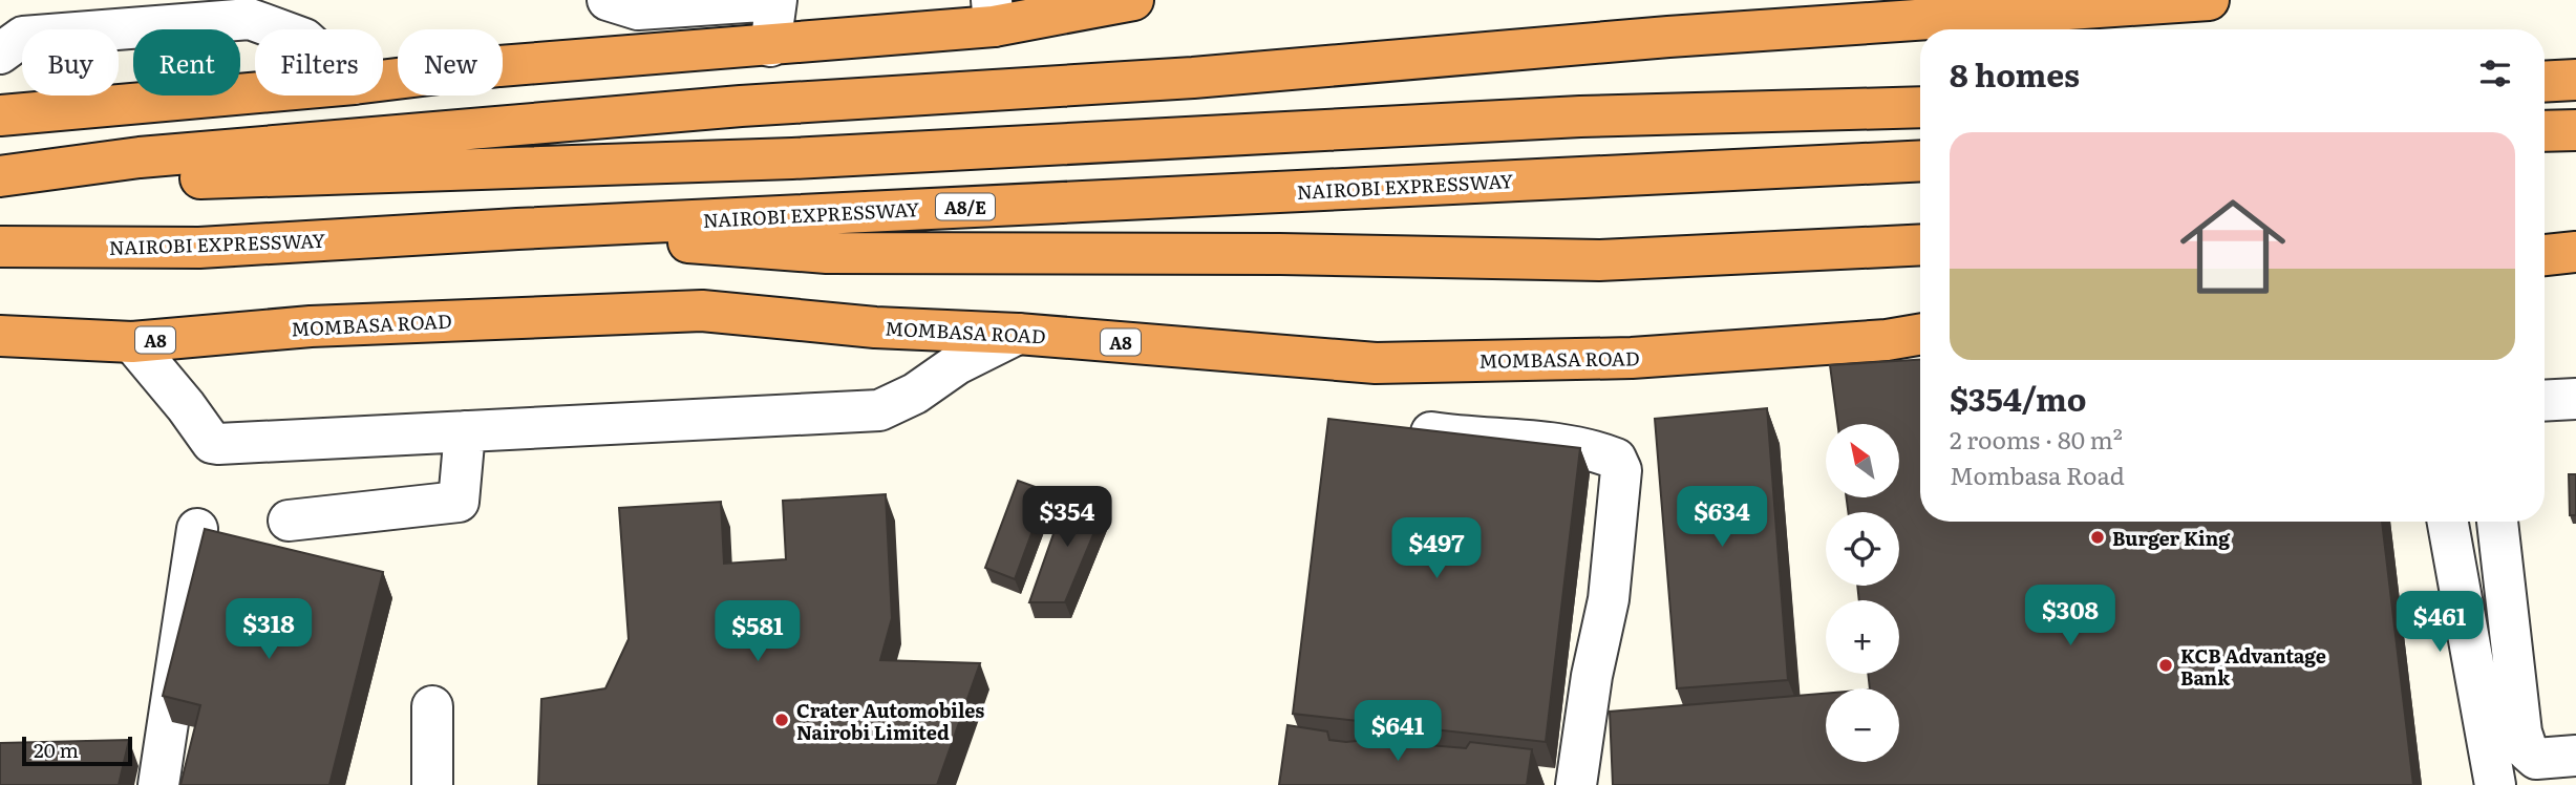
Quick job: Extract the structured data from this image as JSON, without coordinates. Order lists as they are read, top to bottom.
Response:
{
  "streets": {
    "highway": [
      "NAIROBI EXPRESSWAY",
      "A8/E",
      "MOMBASA ROAD",
      "A8"
    ]
  },
  "places": ["Burger King", "KCB Advantage Bank", "Crater Automobiles Nairobi Limited"],
  "scale_bar": "20 m",
  "north": "top left",
  "page": {
    "chip": [
      "Buy",
      "Rent",
      "Filters",
      "New"
    ],
    "heading": "8 homes",
    "list": [
      {
        "name": "$354/mo",
        "note": "2 rooms · 80 m² · Mombasa Road"
      }
    ],
    "map_buttons": ["+", "−"],
    "price": [
      "$354",
      "$634",
      "$497",
      "$308",
      "$461",
      "$318",
      "$581",
      "$641"
    ],
    "scale": "20 m"
  }
}
